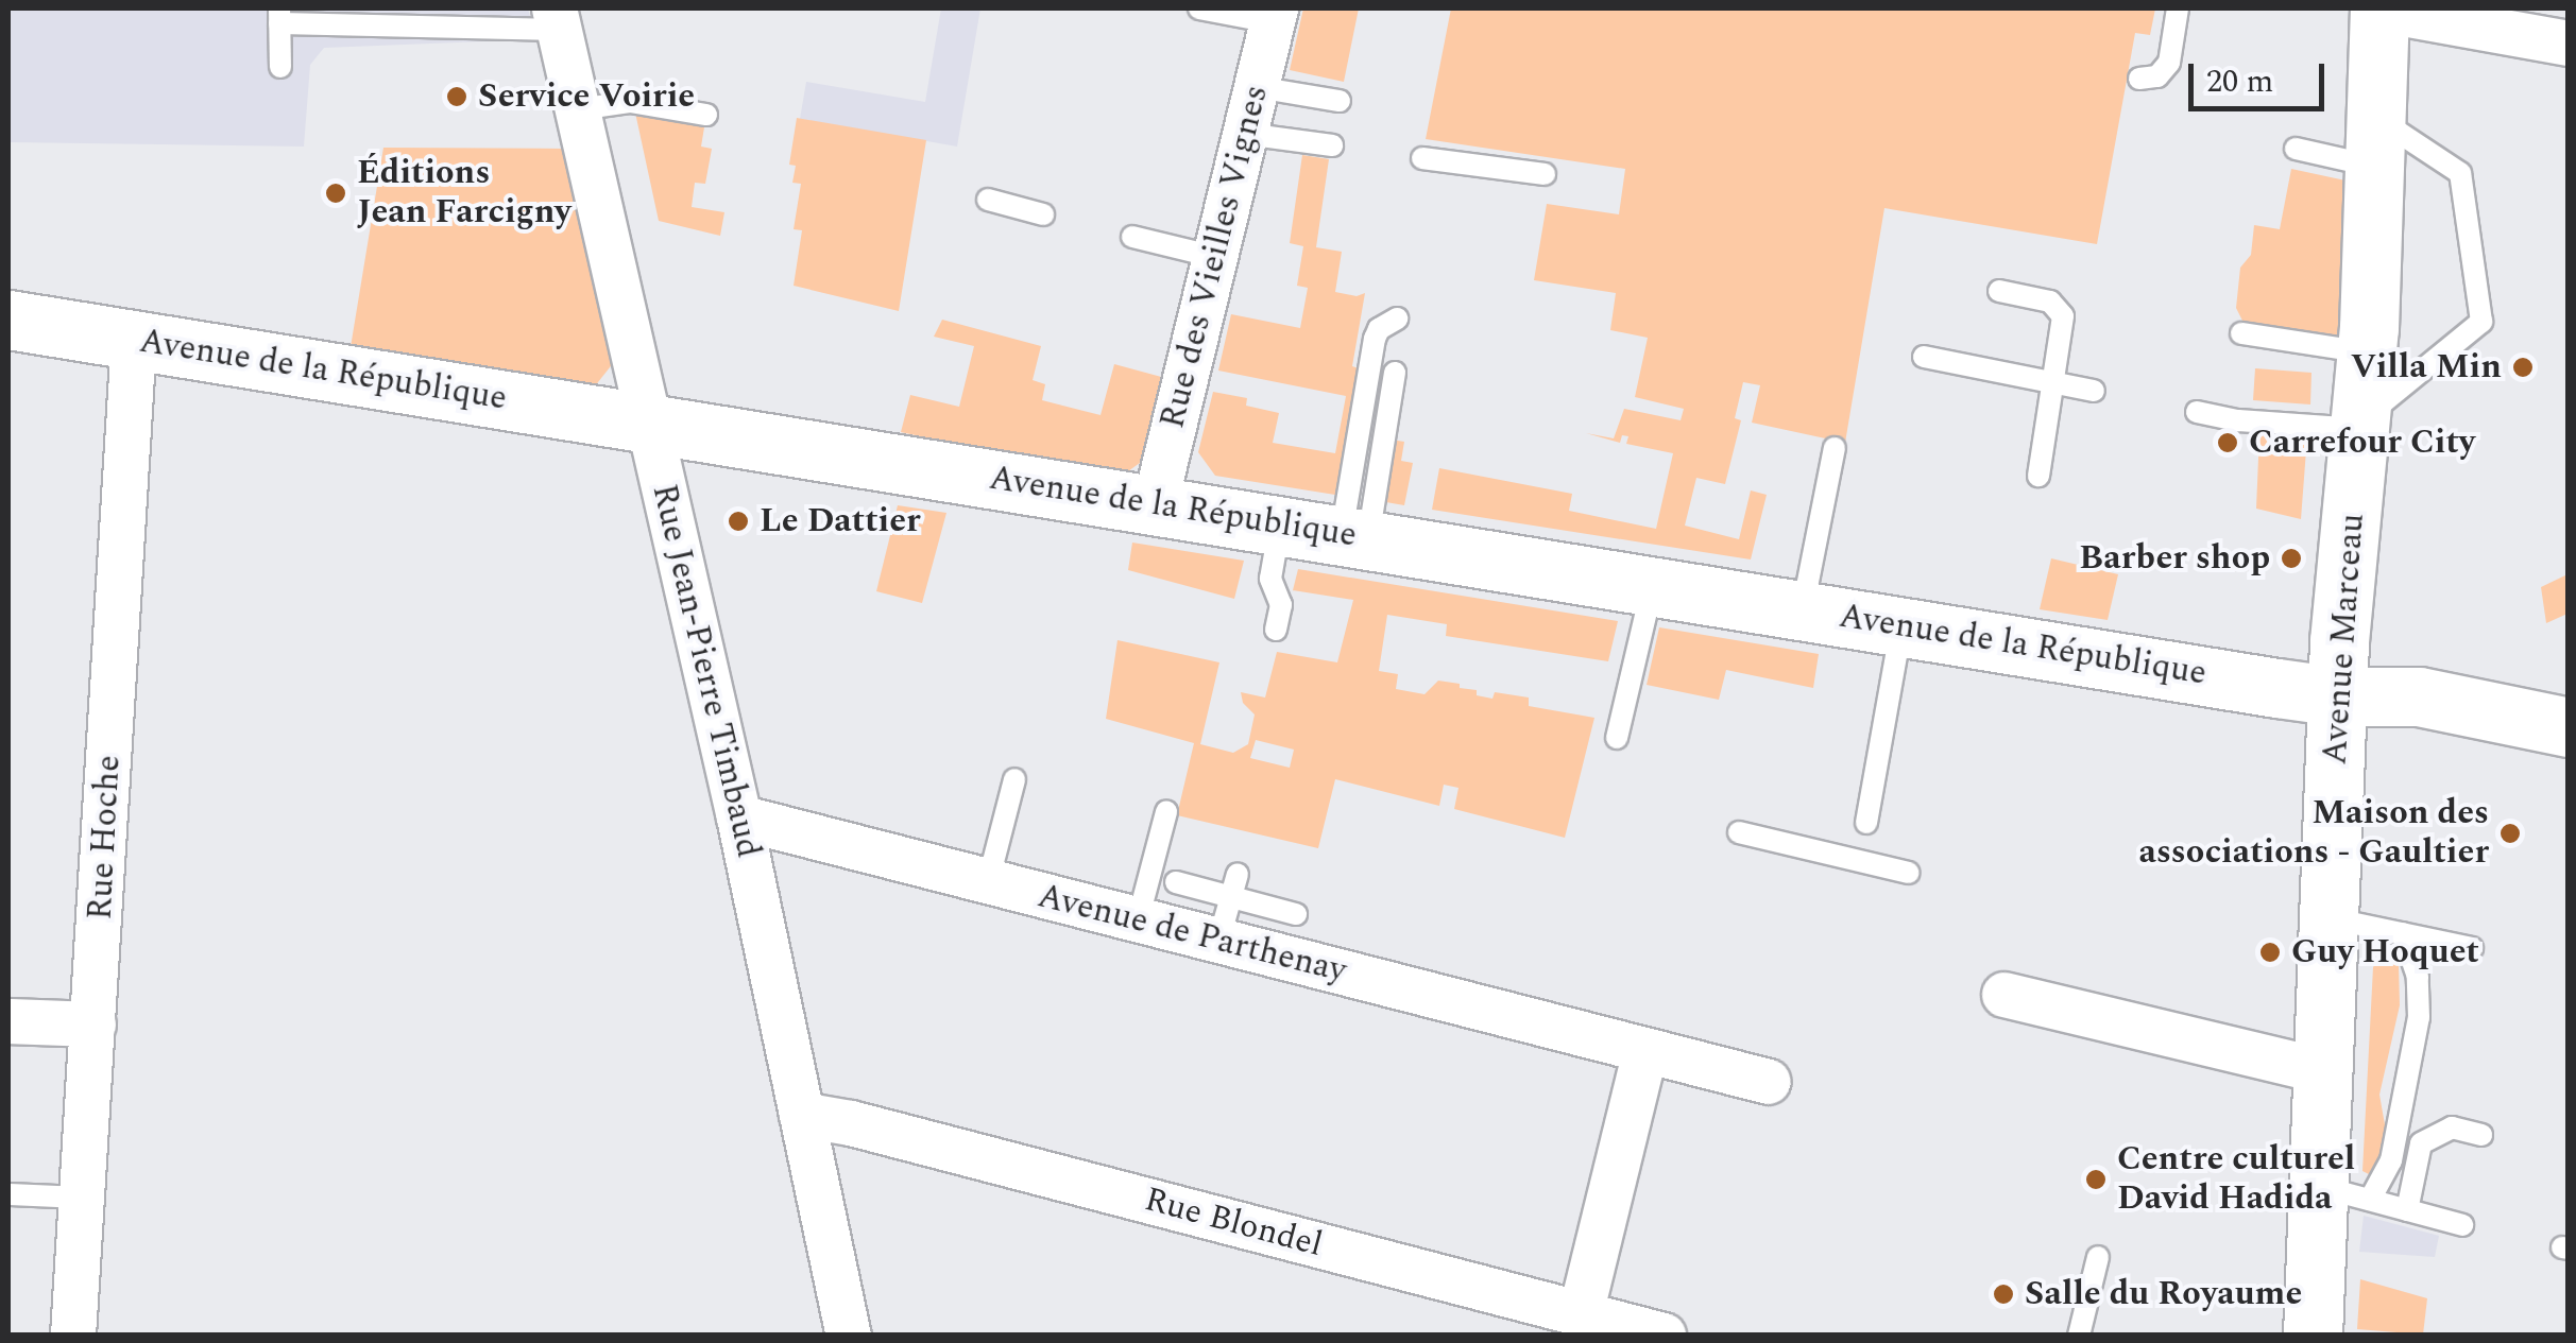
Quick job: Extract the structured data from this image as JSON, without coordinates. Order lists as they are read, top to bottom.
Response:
{
  "streets": {
    "street": [
      "Rue des Vieilles Vignes",
      "Avenue de la République",
      "Avenue Marceau",
      "Rue Jean-Pierre Timbaud",
      "Rue Hoche",
      "Avenue de Parthenay",
      "Rue Blondel"
    ]
  },
  "crossings": [
    ["Rue des Vieilles Vignes", "Avenue de la République"],
    ["Avenue de la République", "Avenue Marceau"],
    ["Avenue de la République", "Rue Jean-Pierre Timbaud"],
    ["Avenue de la République", "Rue Hoche"],
    ["Rue Jean-Pierre Timbaud", "Avenue de Parthenay"],
    ["Rue Jean-Pierre Timbaud", "Rue Blondel"]
  ],
  "places": [
    "Service Voirie",
    "Éditions Jean Farcigny",
    "Villa Min",
    "Carrefour City",
    "Le Dattier",
    "Barber shop",
    "Maison des associations - Gaultier",
    "Guy Hoquet",
    "Centre culturel David Hadida",
    "Salle du Royaume"
  ],
  "scale_bar": "20 m"
}
